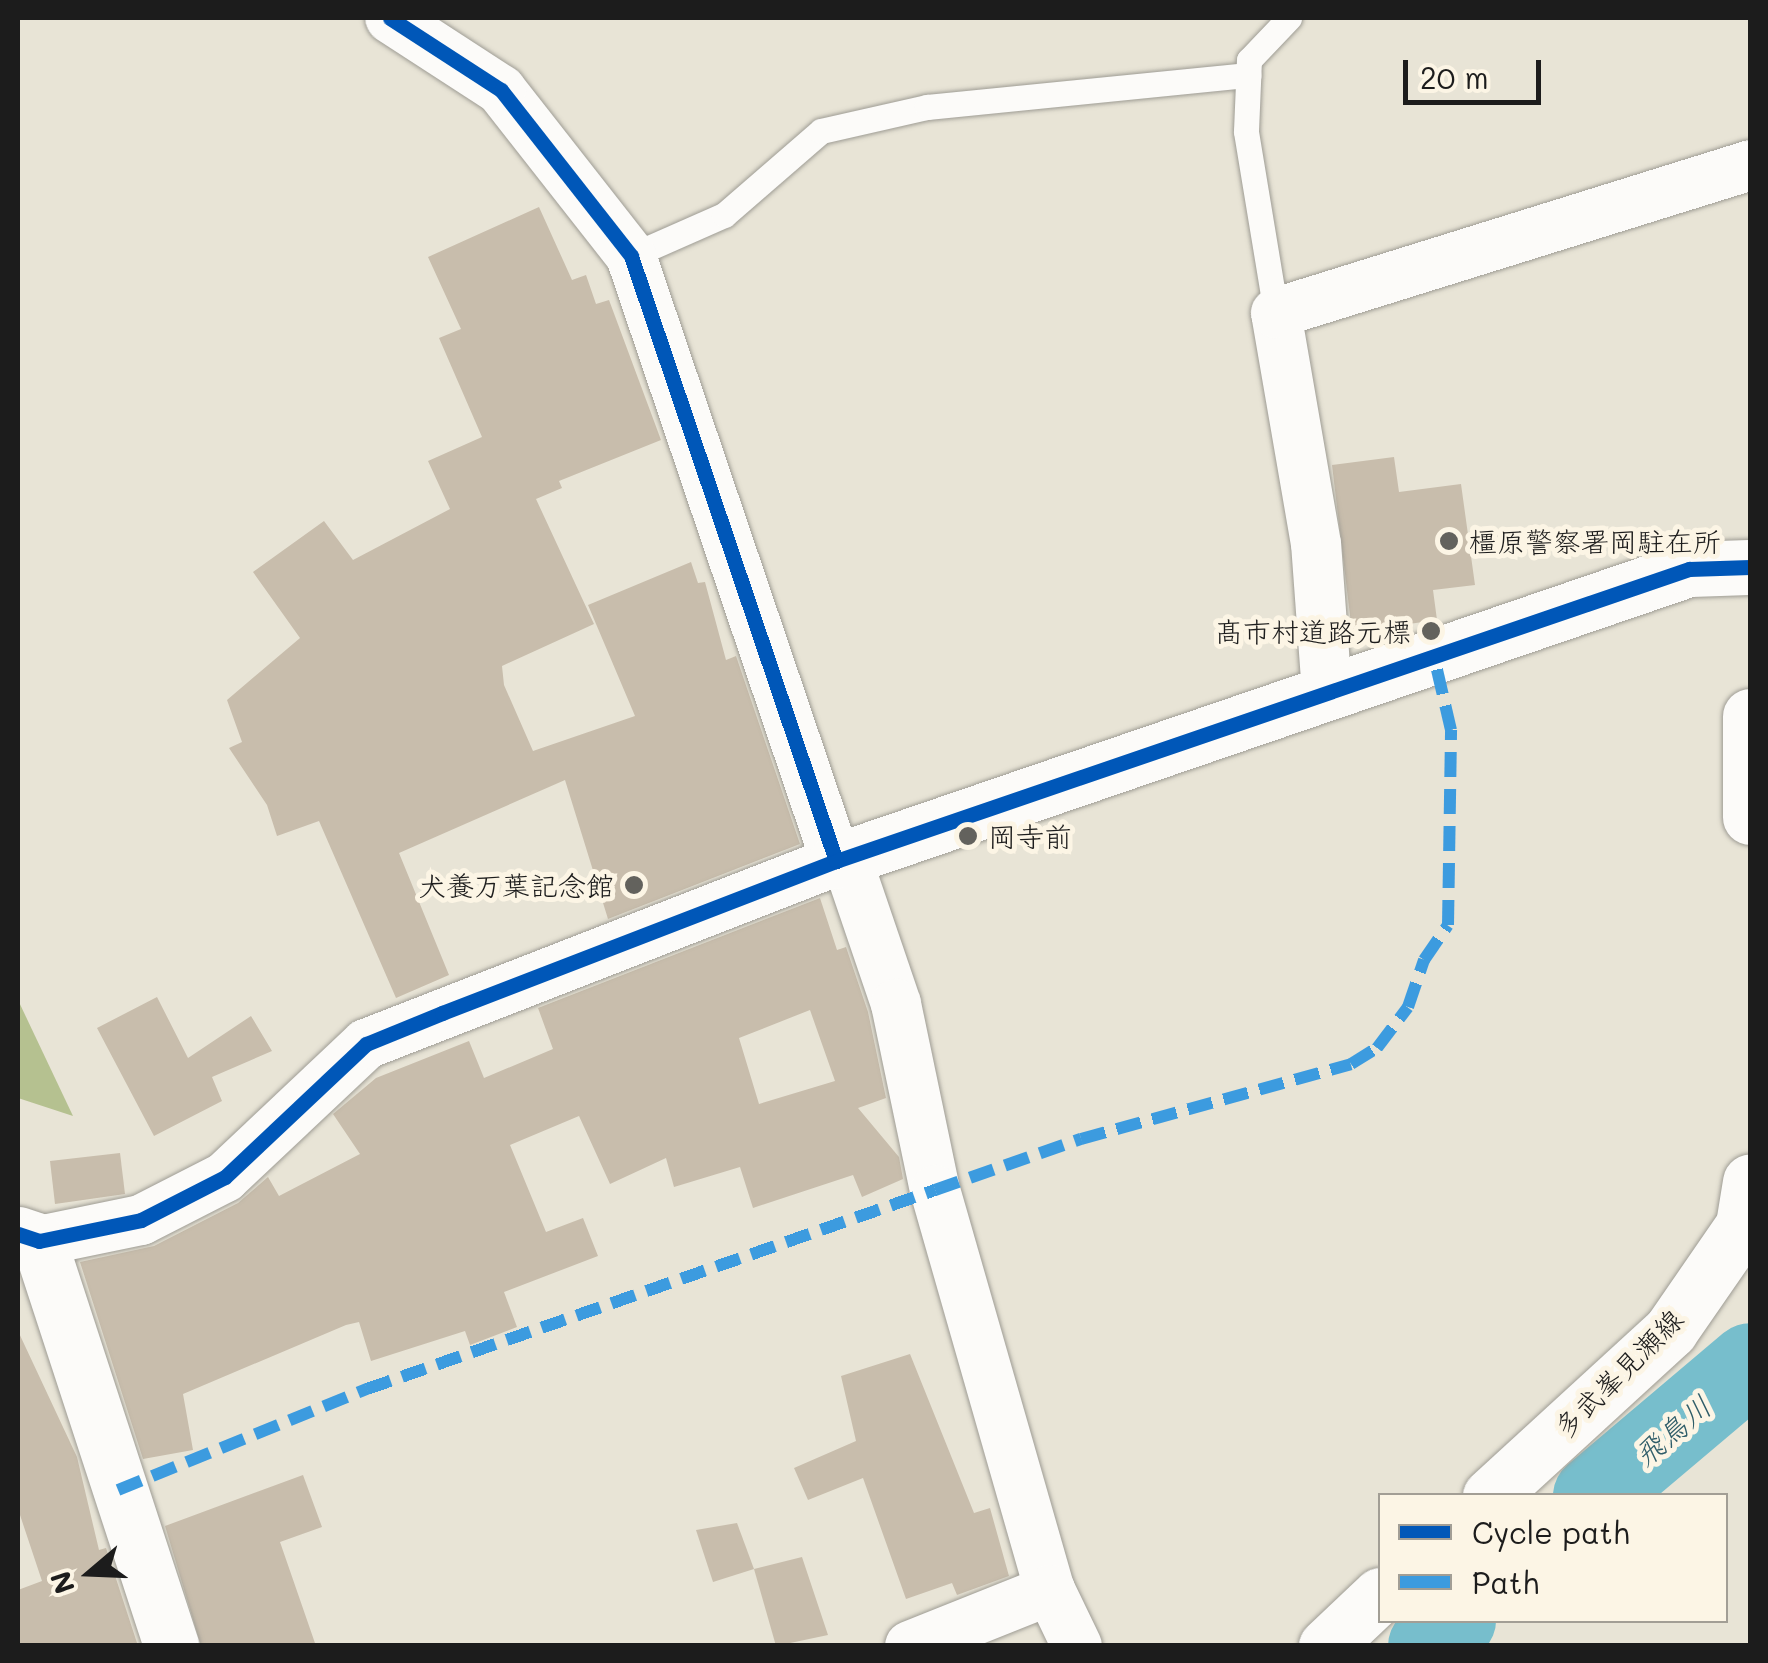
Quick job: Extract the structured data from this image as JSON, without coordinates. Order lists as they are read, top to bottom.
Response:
{
  "streets": {
    "street": ["多武峯見瀬線"]
  },
  "water": ["飛鳥川"],
  "places": [
    "橿原警察署岡駐在所",
    "髙市村道路元標",
    "岡寺前",
    "犬養万葉記念館"
  ],
  "legend": ["Cycle path", "Path"],
  "scale_bar": "20 m",
  "north": "left"
}
